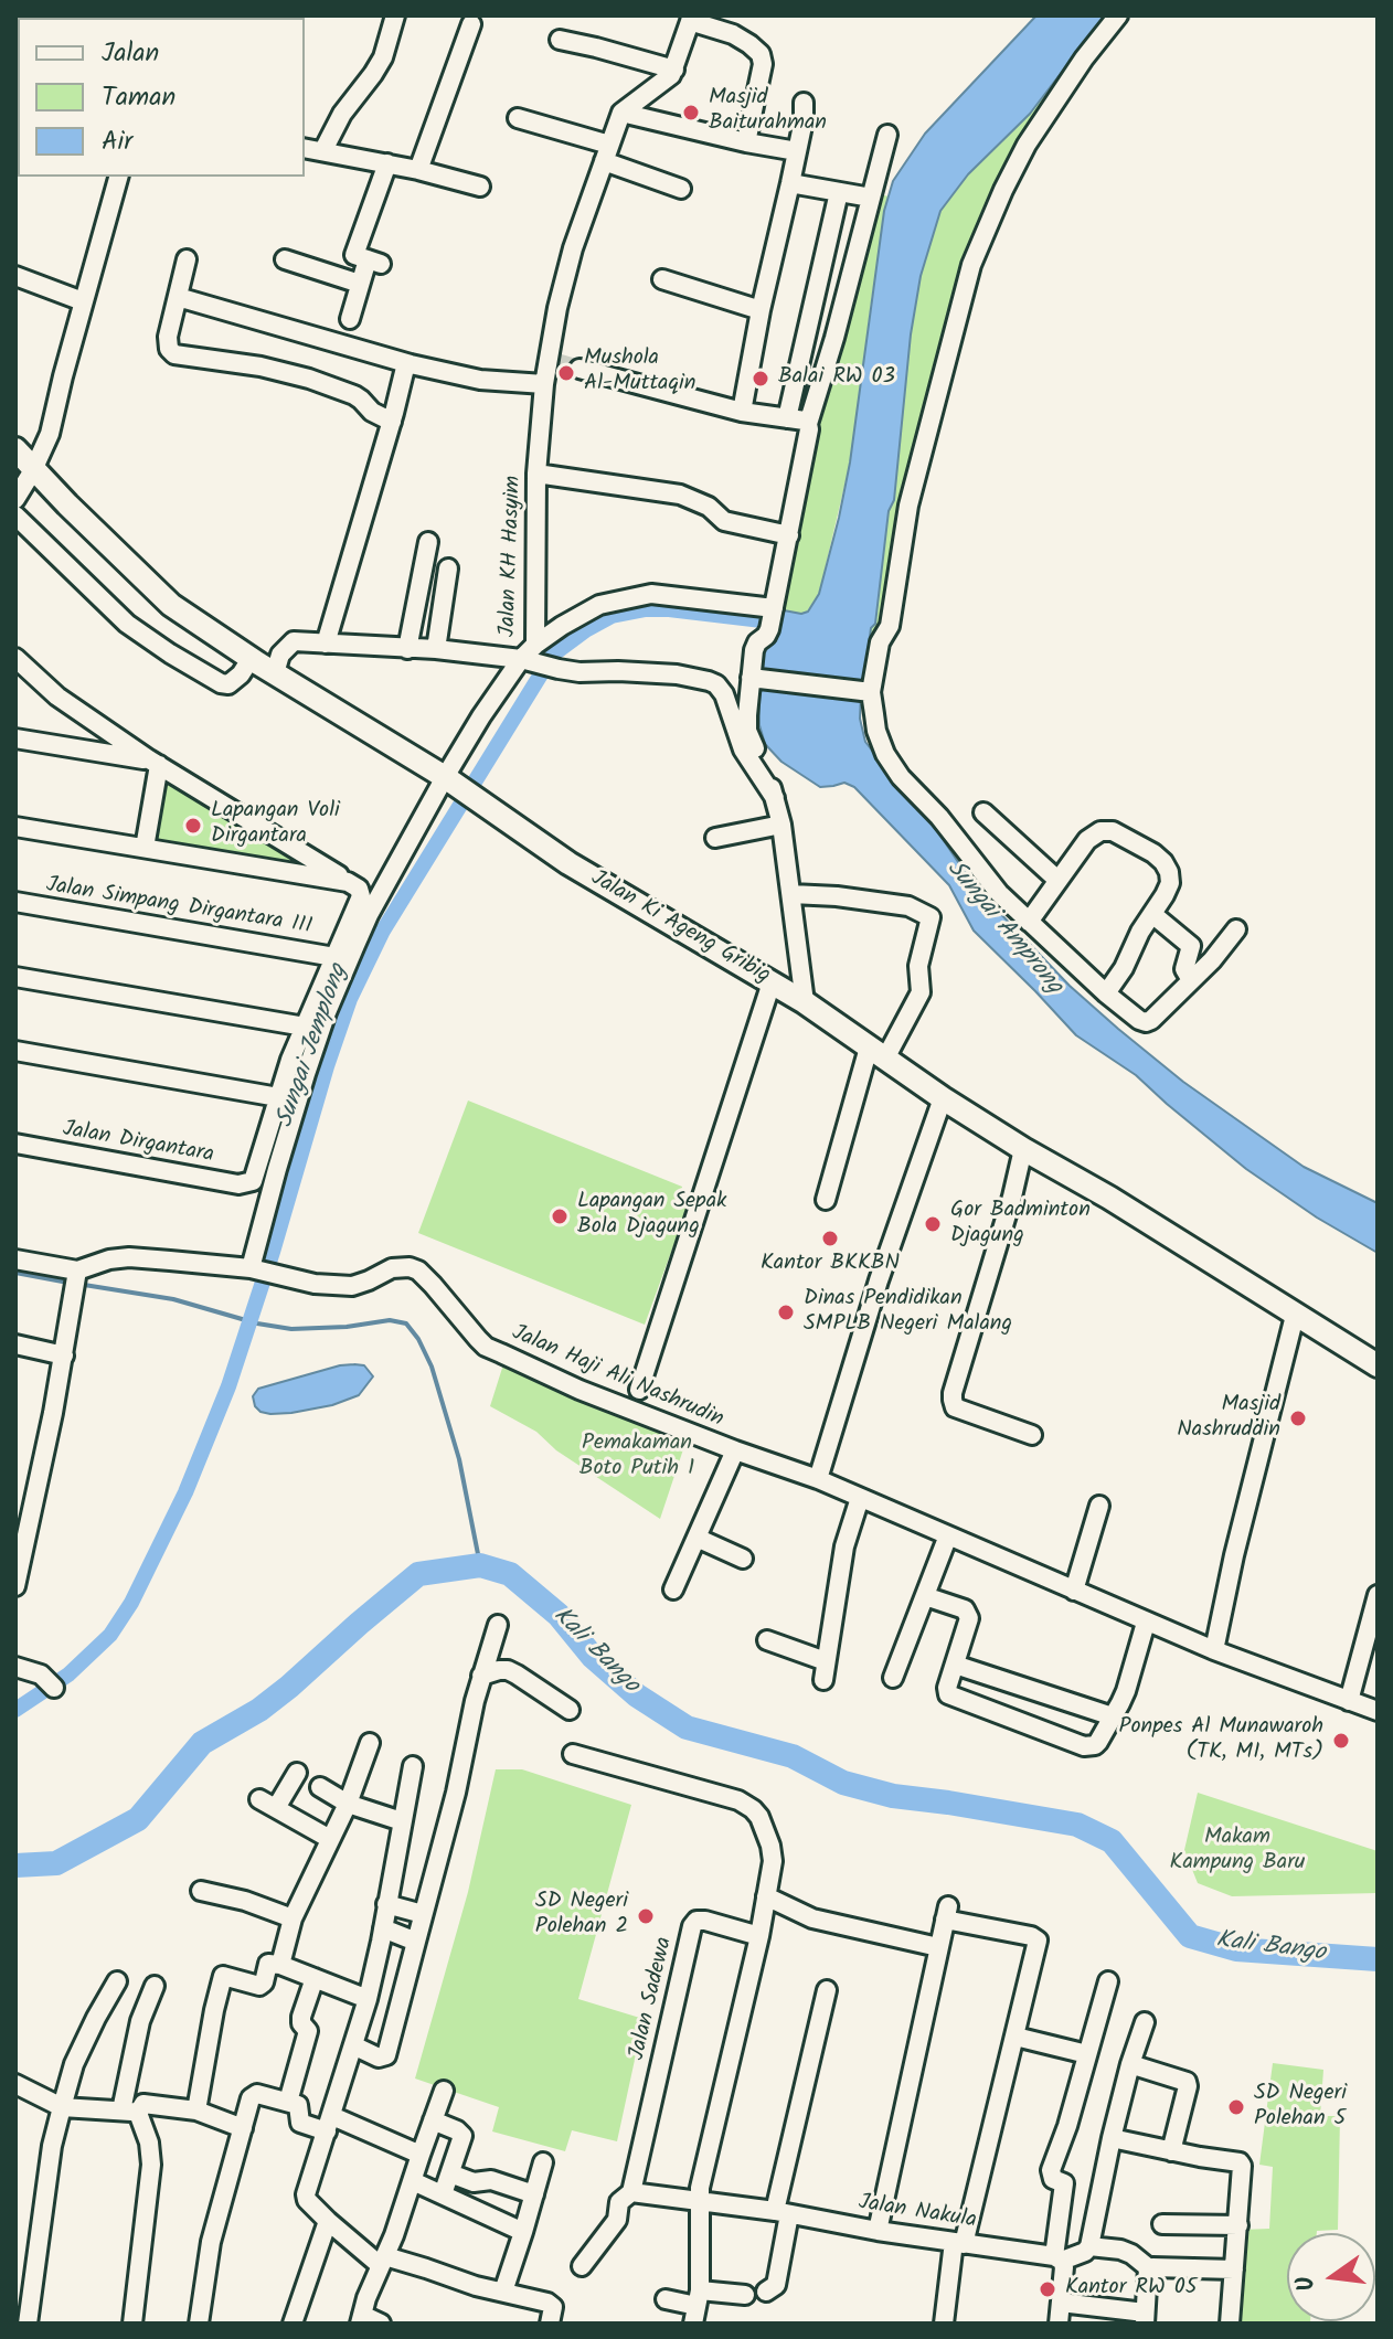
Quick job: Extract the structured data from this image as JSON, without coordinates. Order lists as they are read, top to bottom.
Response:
{
  "streets": {
    "main road": ["Jalan Ki Ageng Gribig"],
    "street": [
      "Jalan KH Hasyim",
      "Jalan Simpang Dirgantara III",
      "Jalan Dirgantara",
      "Jalan Haji Ali Nashrudin",
      "Jalan Sadewa",
      "Jalan Nakula"
    ]
  },
  "crossings": [
    ["Jalan KH Hasyim", "Jalan Ki Ageng Gribig"]
  ],
  "water": ["Sungai Amprong", "Sungai Jemplong", "Kali Bango"],
  "parks": ["Pemakaman Boto Putih 1", "Makam Kampung Baru"],
  "places": [
    "Masjid Baiturahman",
    "Mushola Al-Muttaqin",
    "Balai RW 03",
    "Lapangan Voli Dirgantara",
    "Lapangan Sepak Bola Djagung",
    "Gor Badminton Djagung",
    "Kantor BKKBN",
    "Dinas Pendidikan SMPLB Negeri Malang",
    "Masjid Nashruddin",
    "Ponpes Al Munawaroh (TK, MI, MTs)",
    "SD Negeri Polehan 2",
    "SD Negeri Polehan 5",
    "Kantor RW 05"
  ],
  "legend": ["Jalan", "Taman", "Air"],
  "north": "left"
}
